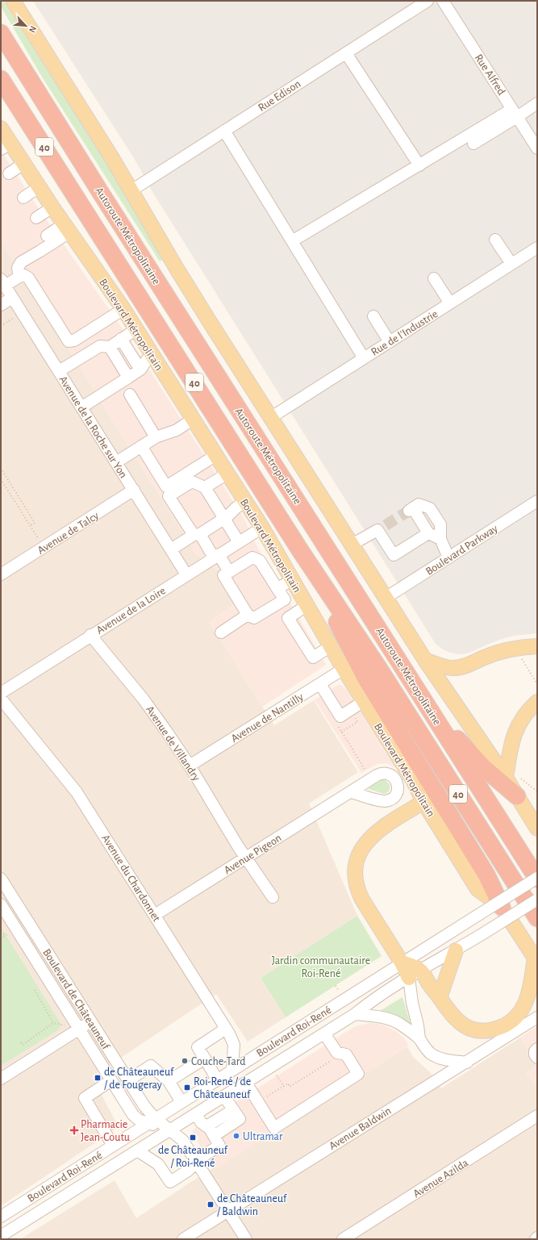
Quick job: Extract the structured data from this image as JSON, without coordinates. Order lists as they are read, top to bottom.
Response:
{
  "streets": {
    "highway": ["40", "Autoroute Métropolitaine"],
    "main road": ["Boulevard Métropolitain"],
    "street": [
      "Rue Alfred",
      "Rue Edison",
      "Rue de l'Industrie",
      "Avenue de la Roche sur Yon",
      "Avenue de Talcy",
      "Boulevard Parkway",
      "Avenue de la Loire",
      "Avenue de Nantilly",
      "Avenue de Villandry",
      "Avenue Pigeon",
      "Avenue du Chardonnet",
      "Boulevard de Châteauneuf",
      "Boulevard Roi-René",
      "Avenue Baldwin",
      "Avenue Azilda"
    ]
  },
  "crossings": [
    ["Autoroute Métropolitaine", "Boulevard Roi-René"],
    ["Boulevard Métropolitain", "Avenue de la Loire"],
    ["Boulevard Métropolitain", "Avenue de Nantilly"],
    ["Avenue de la Roche sur Yon", "Avenue de Talcy"],
    ["Avenue de la Roche sur Yon", "Avenue de la Loire"],
    ["Avenue de la Loire", "Avenue de Villandry"],
    ["Avenue de Nantilly", "Avenue de Villandry"],
    ["Avenue de Villandry", "Avenue Pigeon"],
    ["Avenue Pigeon", "Avenue du Chardonnet"],
    ["Avenue du Chardonnet", "Boulevard Roi-René"],
    ["Boulevard de Châteauneuf", "Boulevard Roi-René"],
    ["Boulevard de Châteauneuf", "Avenue Baldwin"]
  ],
  "parks": ["Jardin communautaire Roi-René"],
  "places": {
    "other": ["Couche-Tard", "Ultramar"],
    "transit": [
      "de Châteauneuf / de Fougeray",
      "Roi-René / de Châteauneuf",
      "de Châteauneuf / Roi-René",
      "de Châteauneuf / Baldwin"
    ],
    "health": ["Pharmacie Jean-Coutu"]
  },
  "north": "bottom right"
}
